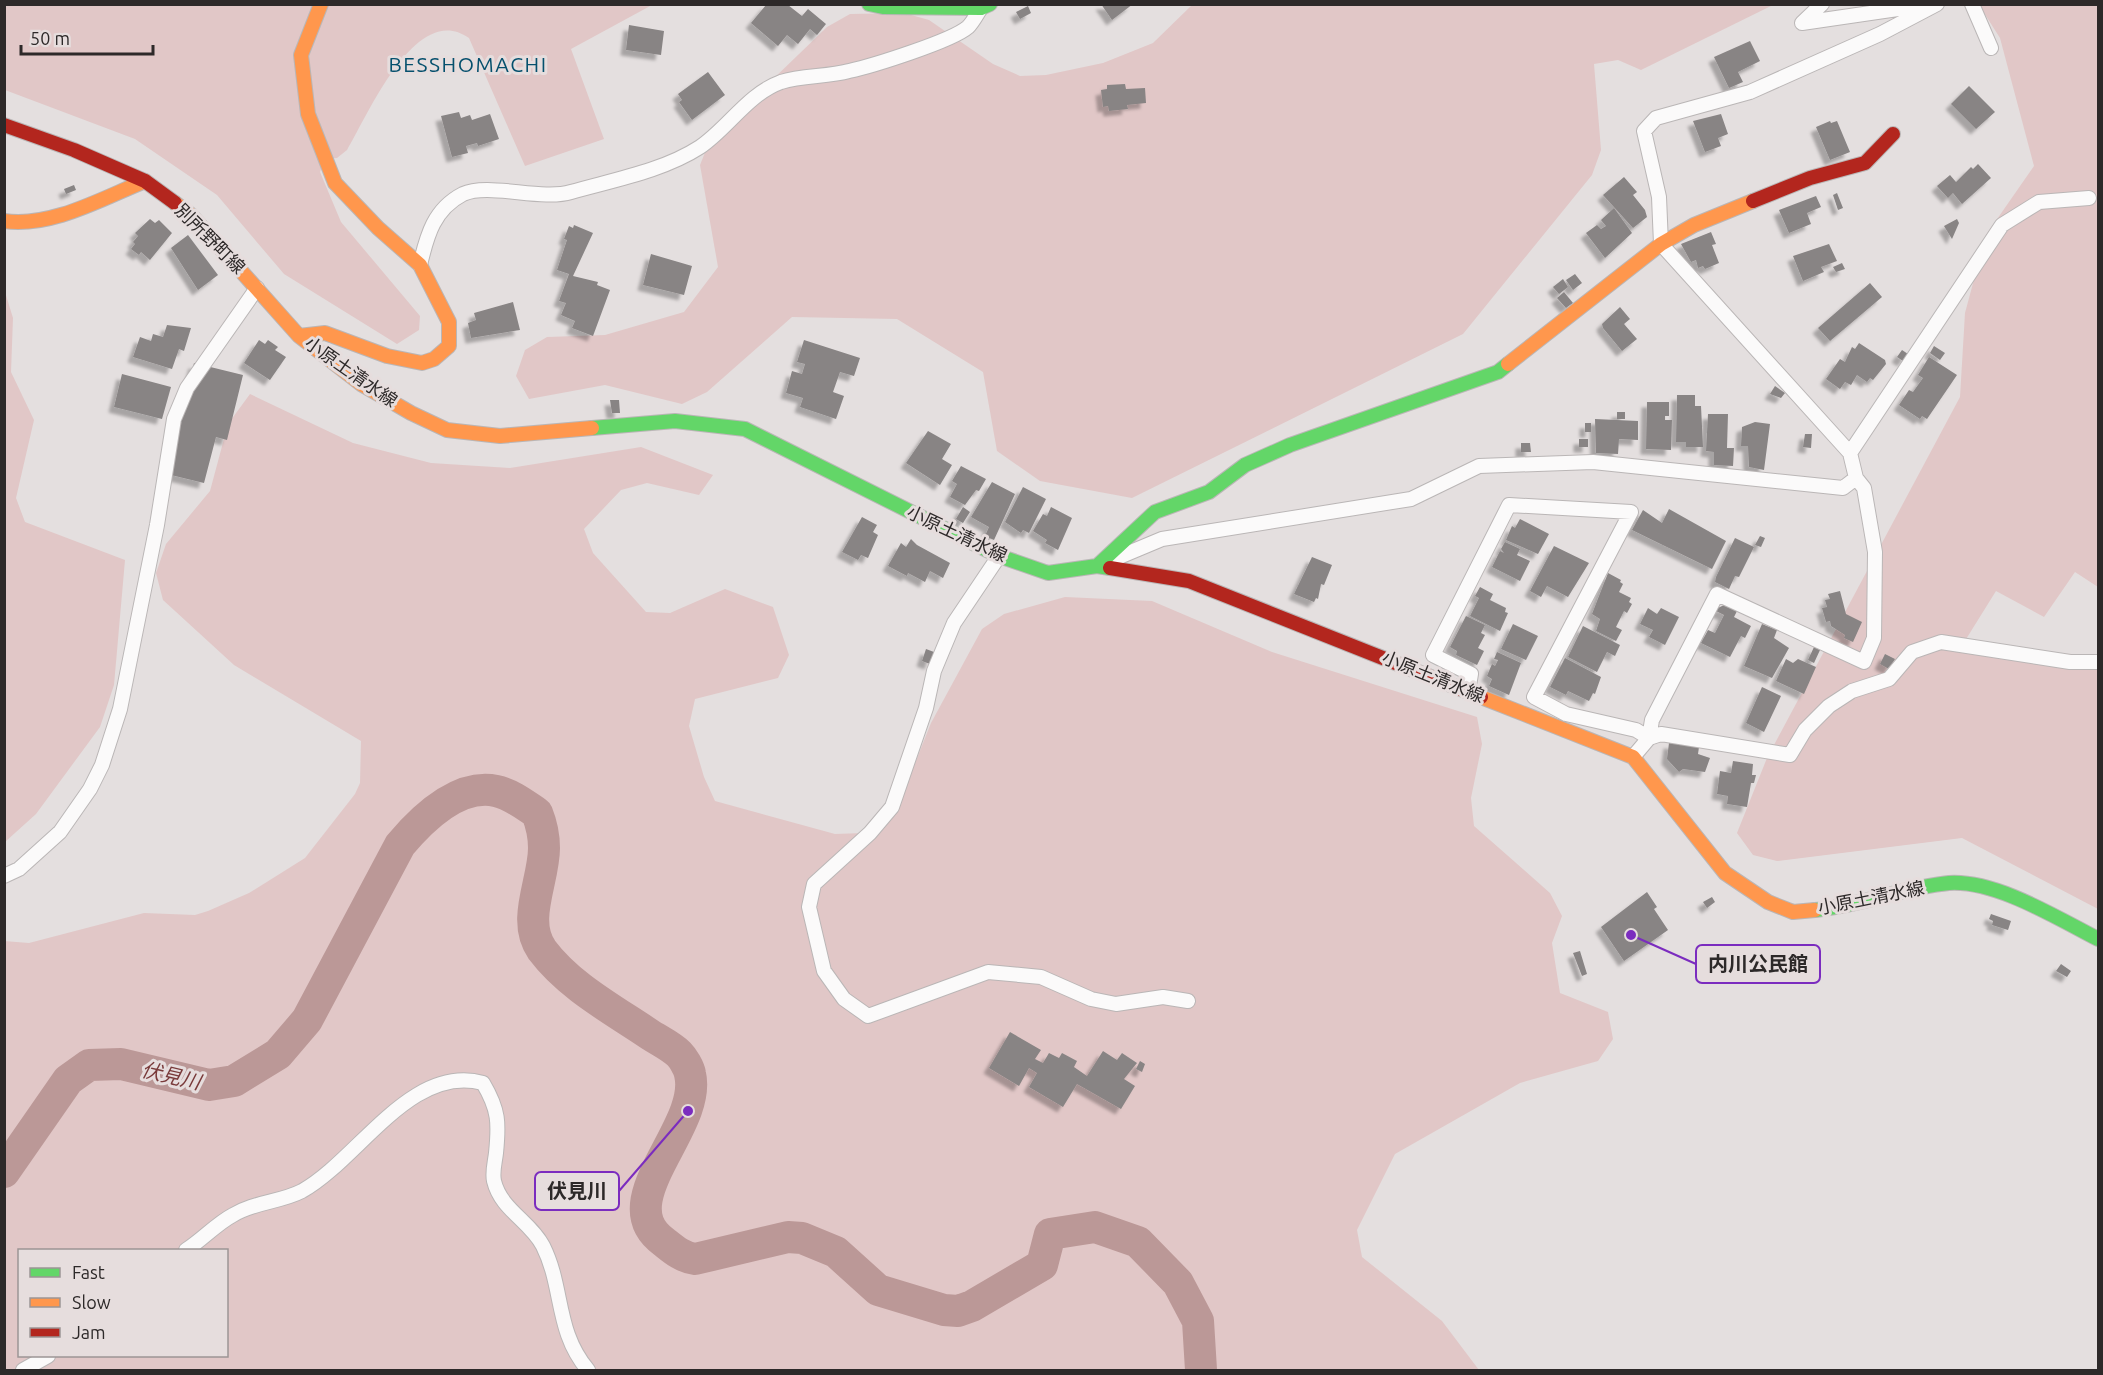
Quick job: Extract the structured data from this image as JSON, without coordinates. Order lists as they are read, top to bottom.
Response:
{
  "streets": {
    "main road": ["別所野町線", "小原土清水線"]
  },
  "crossings": [
    ["別所野町線", "小原土清水線"]
  ],
  "districts": ["BESSHOMACHI"],
  "water": ["伏見川"],
  "places": ["内川公民館", "伏見川"],
  "legend": ["Fast", "Slow", "Jam"],
  "scale_bar": "50 m"
}
